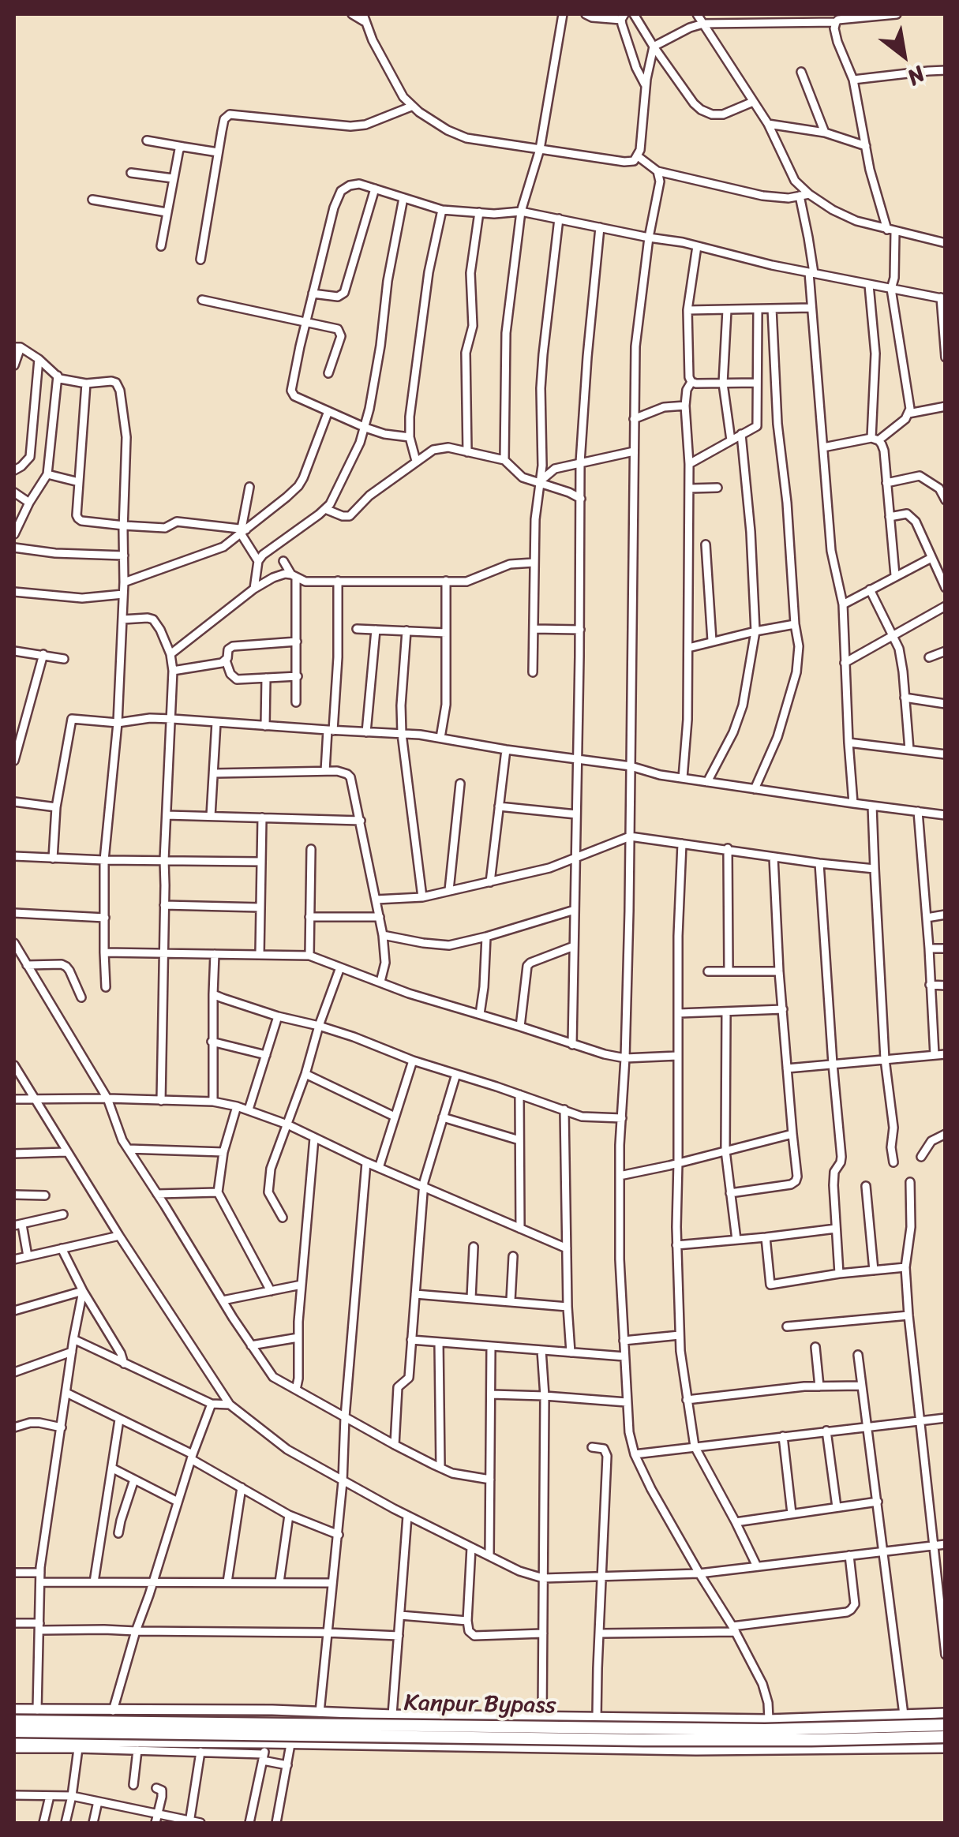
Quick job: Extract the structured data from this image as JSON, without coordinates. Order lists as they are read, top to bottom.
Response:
{
  "streets": {
    "highway": ["Kanpur Bypass"]
  },
  "north": "bottom right"
}
